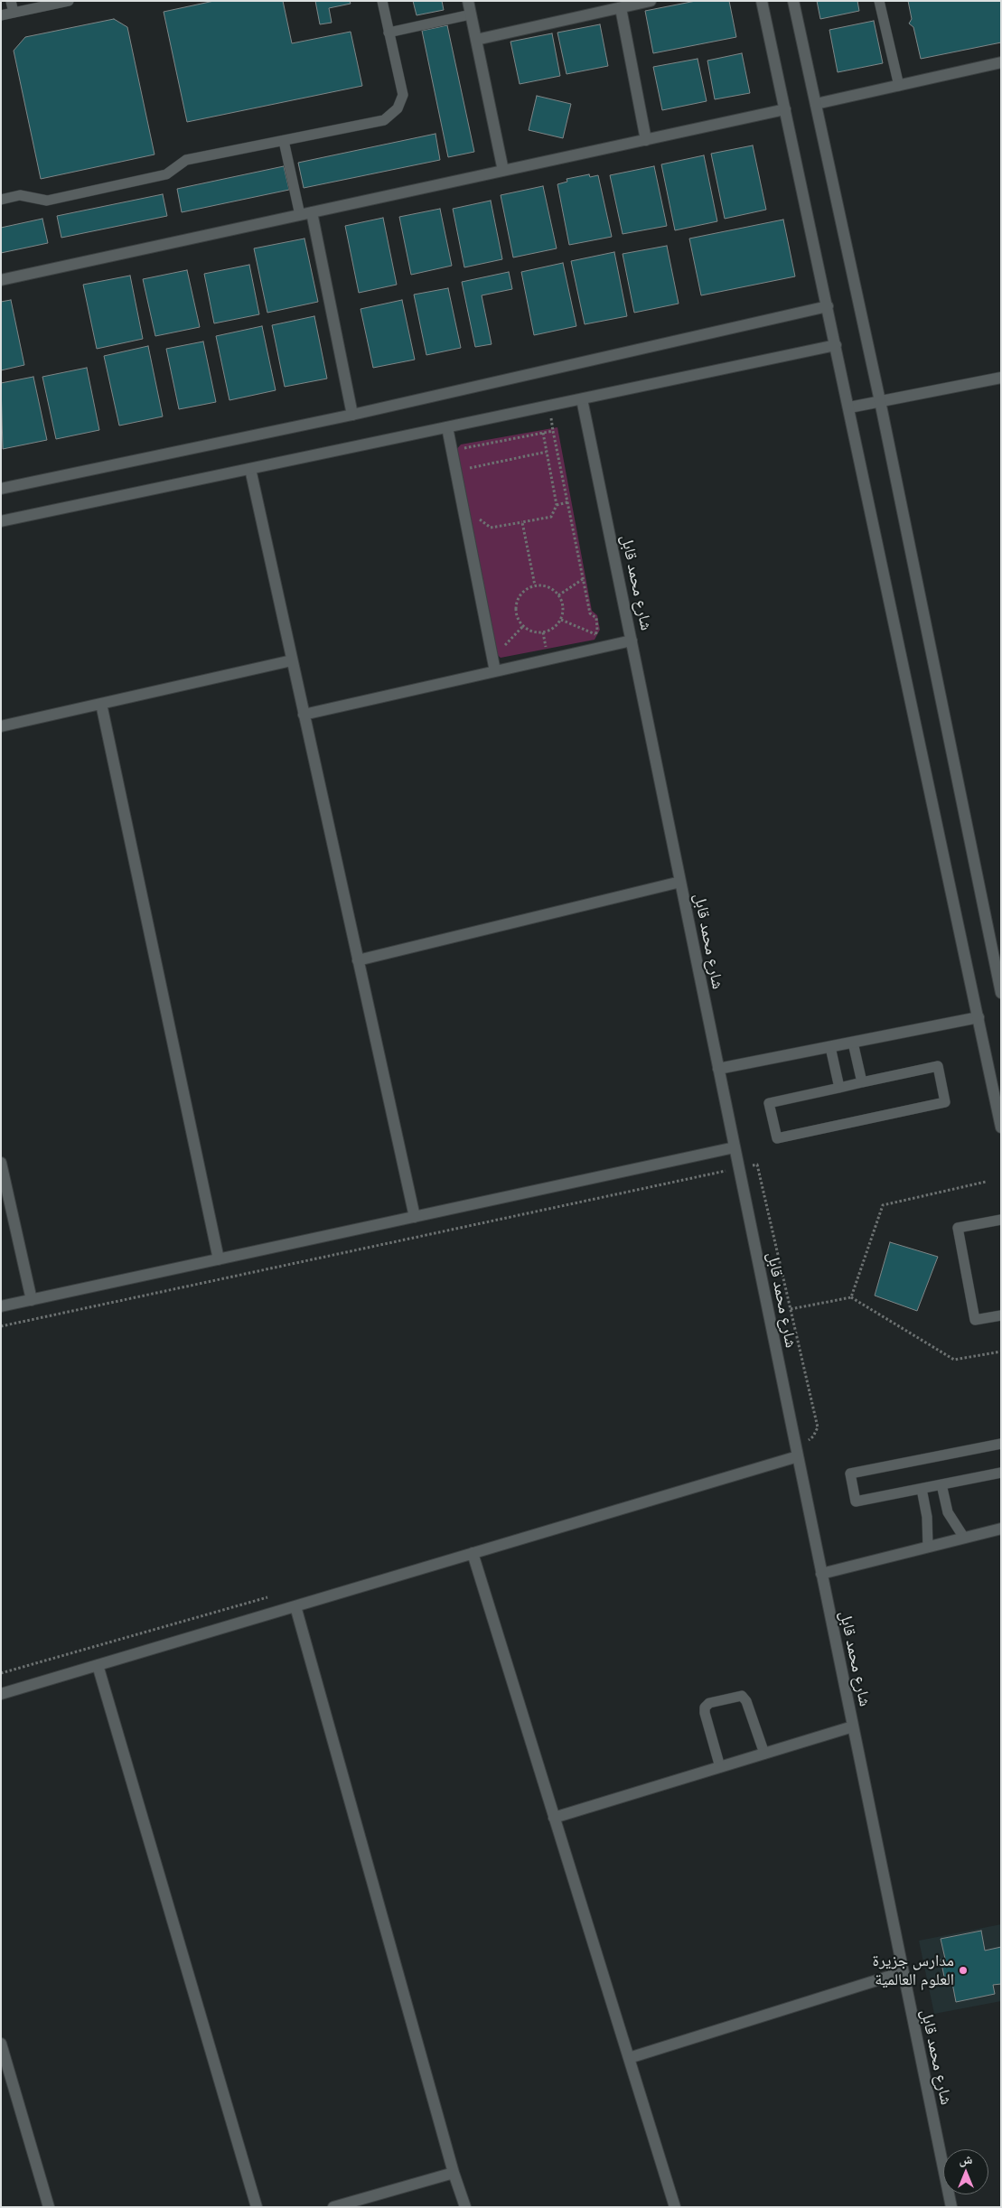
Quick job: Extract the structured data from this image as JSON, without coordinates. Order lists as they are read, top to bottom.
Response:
{
  "streets": {
    "street": ["شارع محمد قابل"]
  },
  "places": ["مدارس جزيرة العلوم العالمية"],
  "north": "top"
}
